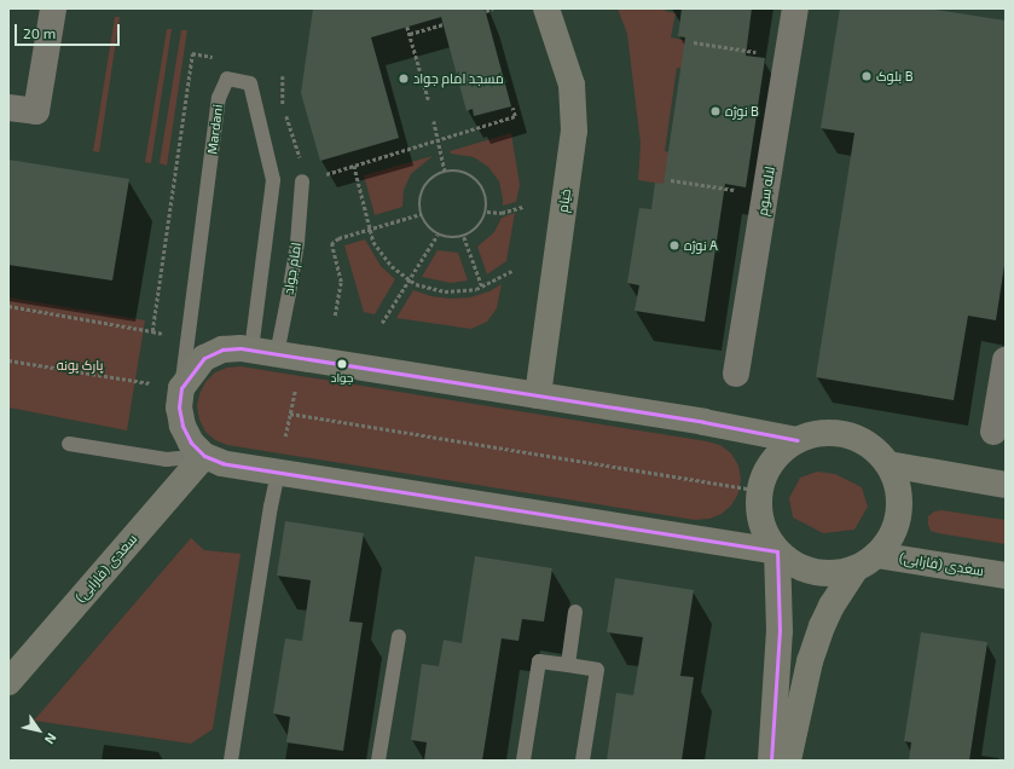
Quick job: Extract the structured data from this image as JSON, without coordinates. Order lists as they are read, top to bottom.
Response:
{
  "streets": {
    "street": ["لاله سوم", "خیام", "سعدی (فارابی)"],
    "lane": ["Mardani", "امام جواد"]
  },
  "crossings": [
    ["Mardani", "امام جواد"]
  ],
  "parks": ["پارک پونه"],
  "places": [
    "بلوک B",
    "مسجد امام جواد",
    "نوژه B",
    "نوژه A",
    "جواد"
  ],
  "scale_bar": "20 m",
  "north": "bottom right"
}
